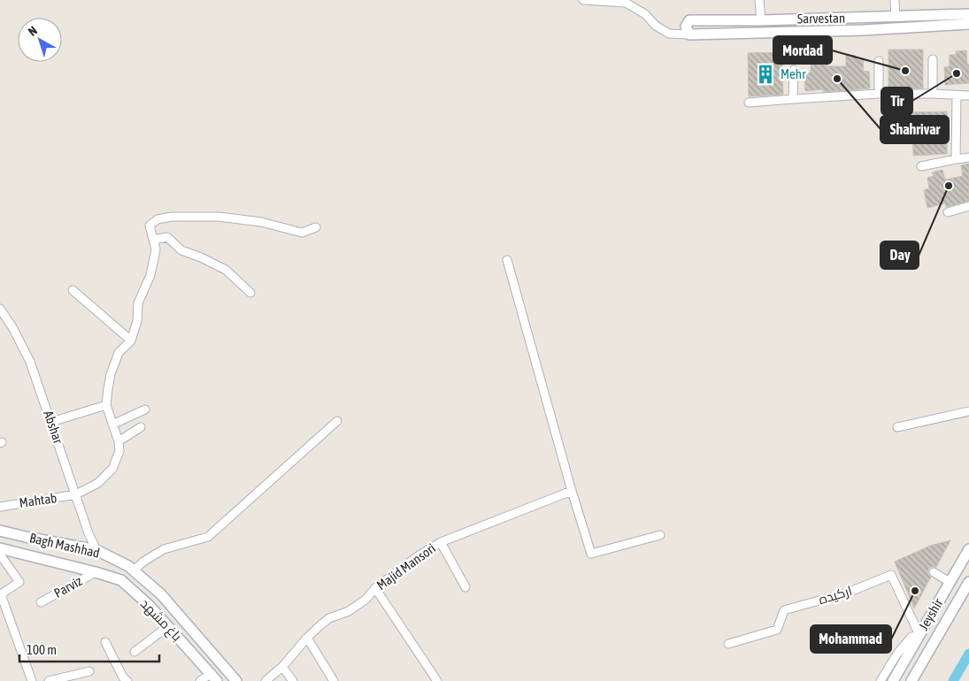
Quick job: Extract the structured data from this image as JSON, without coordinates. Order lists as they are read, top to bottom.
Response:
{
  "streets": {
    "main road": [
      "Sarvestan",
      "Bagh Mashhad",
      "Jeyshir",
      "باغ مشهد"
    ],
    "street": [
      "Abshar",
      "Mahtab",
      "Majid Mansori",
      "Parviz",
      "ارکیده"
    ]
  },
  "crossings": [
    ["Abshar", "Mahtab"],
    ["Abshar", "Bagh Mashhad"],
    ["Bagh Mashhad", "Parviz"],
    ["Bagh Mashhad", "باغ مشهد"],
    ["Parviz", "باغ مشهد"],
    ["ارکیده", "Jeyshir"]
  ],
  "places": {
    "other": [
      "Mordad",
      "Tir",
      "Shahrivar",
      "Day",
      "Mohammad"
    ],
    "building": ["Mehr"]
  },
  "scale_bar": "100 m",
  "north": "top left"
}
